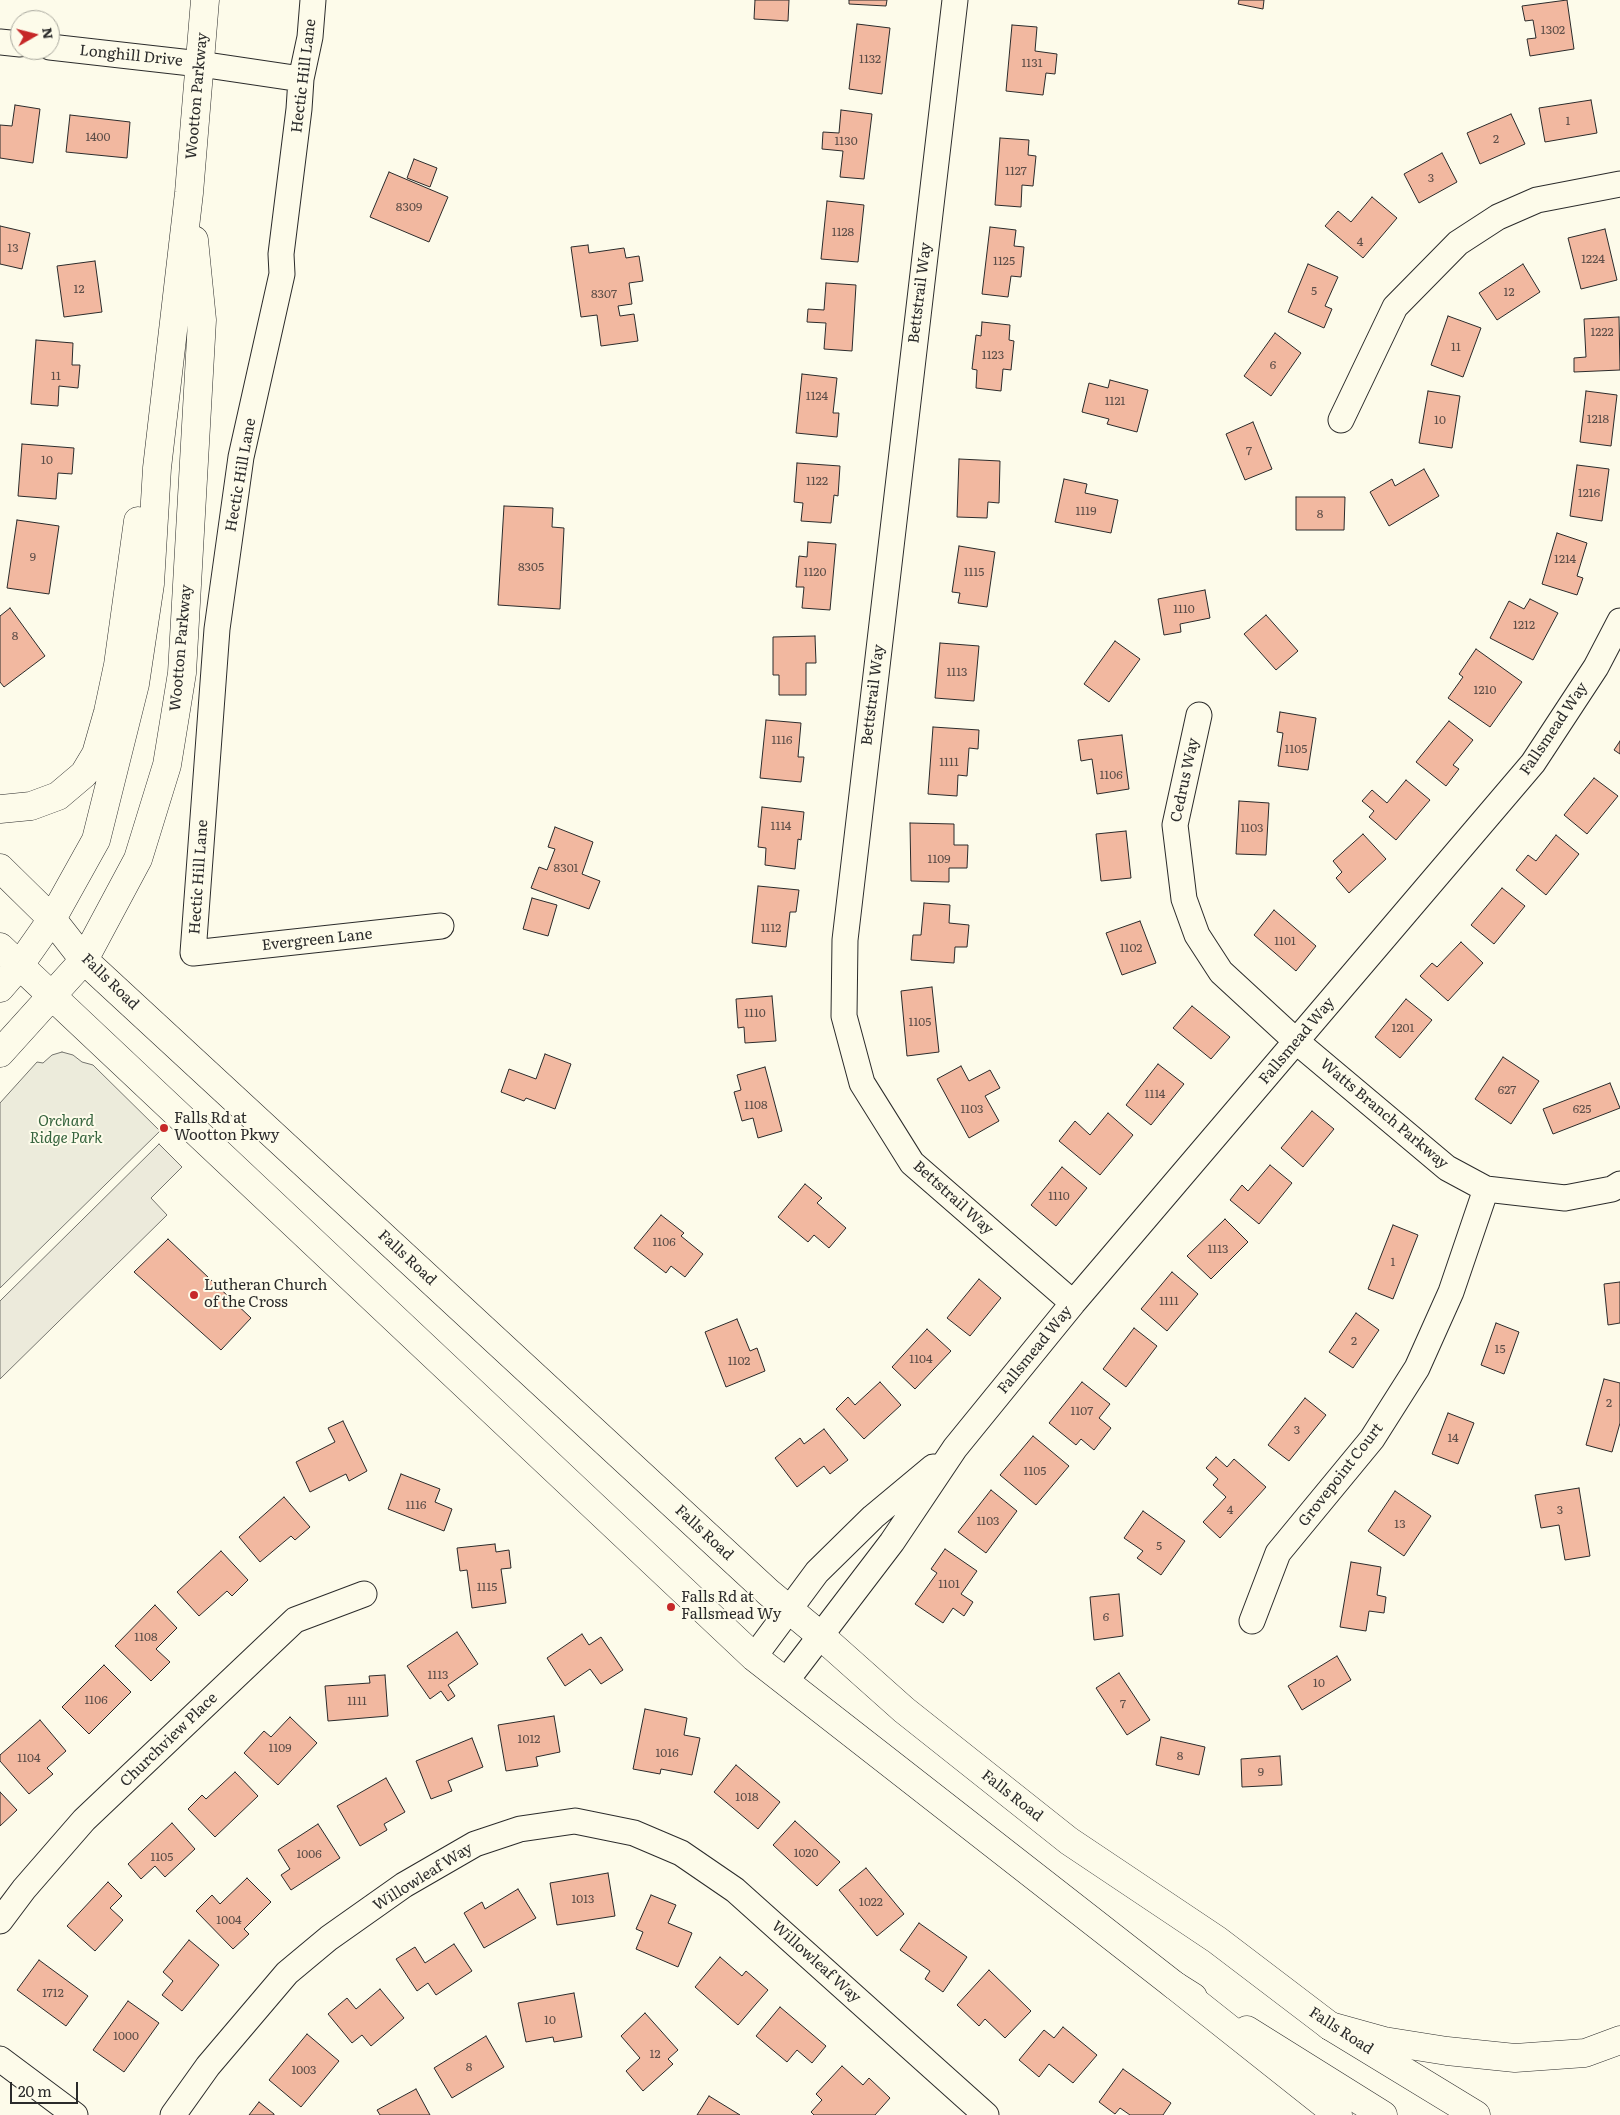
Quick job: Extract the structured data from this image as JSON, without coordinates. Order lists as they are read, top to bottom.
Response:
{
  "streets": {
    "main road": ["Wootton Parkway", "Falls Road"],
    "street": [
      "Longhill Drive",
      "Hectic Hill Lane",
      "Bettstrail Way",
      "Fallsmead Way",
      "Cedrus Way",
      "Evergreen Lane",
      "Watts Branch Parkway",
      "Grovepoint Court",
      "Churchview Place",
      "Willowleaf Way"
    ]
  },
  "crossings": [
    ["Longhill Drive", "Hectic Hill Lane"],
    ["Longhill Drive", "Wootton Parkway"],
    ["Hectic Hill Lane", "Evergreen Lane"],
    ["Wootton Parkway", "Falls Road"],
    ["Bettstrail Way", "Fallsmead Way"],
    ["Fallsmead Way", "Cedrus Way"],
    ["Fallsmead Way", "Falls Road"],
    ["Fallsmead Way", "Watts Branch Parkway"],
    ["Cedrus Way", "Watts Branch Parkway"],
    ["Watts Branch Parkway", "Grovepoint Court"]
  ],
  "parks": ["Orchard Ridge Park"],
  "places": ["Falls Rd at Wootton Pkwy", "Lutheran Church of the Cross", "Falls Rd at Fallsmead Wy"],
  "house_numbers": [
    "1302",
    "1132",
    "1131",
    "1",
    "1400",
    "2",
    "1130",
    "1127",
    "3",
    "8309",
    "1128",
    "4",
    "13",
    "1224",
    "1125",
    "12",
    "5",
    "12",
    "8307",
    "1222",
    "11",
    "1123",
    "6",
    "11",
    "1124",
    "1121",
    "1218",
    "10",
    "7",
    "10",
    "1122",
    "1216",
    "1119",
    "8",
    "9",
    "1214",
    "8305",
    "1120",
    "1115",
    "1110",
    "1212",
    "8",
    "1113",
    "1210",
    "1116",
    "1105",
    "1111",
    "1106",
    "1114",
    "1103",
    "1109",
    "8301",
    "1112",
    "1101",
    "1102",
    "1110",
    "1105",
    "1201",
    "627",
    "1114",
    "1108",
    "1103",
    "625",
    "1110",
    "1106",
    "1113",
    "1",
    "1111",
    "2",
    "15",
    "1104",
    "1102",
    "2",
    "1107",
    "3",
    "14",
    "1105",
    "1116",
    "4",
    "3",
    "1103",
    "13",
    "5",
    "1101",
    "1115",
    "6",
    "1108",
    "1113",
    "10",
    "1106",
    "1111",
    "7",
    "1012",
    "1109",
    "1016",
    "8",
    "1104",
    "9",
    "1018",
    "1020",
    "1006",
    "1105",
    "1013",
    "1022",
    "1004",
    "1712",
    "10",
    "1000",
    "12",
    "8",
    "1003"
  ],
  "scale_bar": "20 m",
  "north": "right"
}
